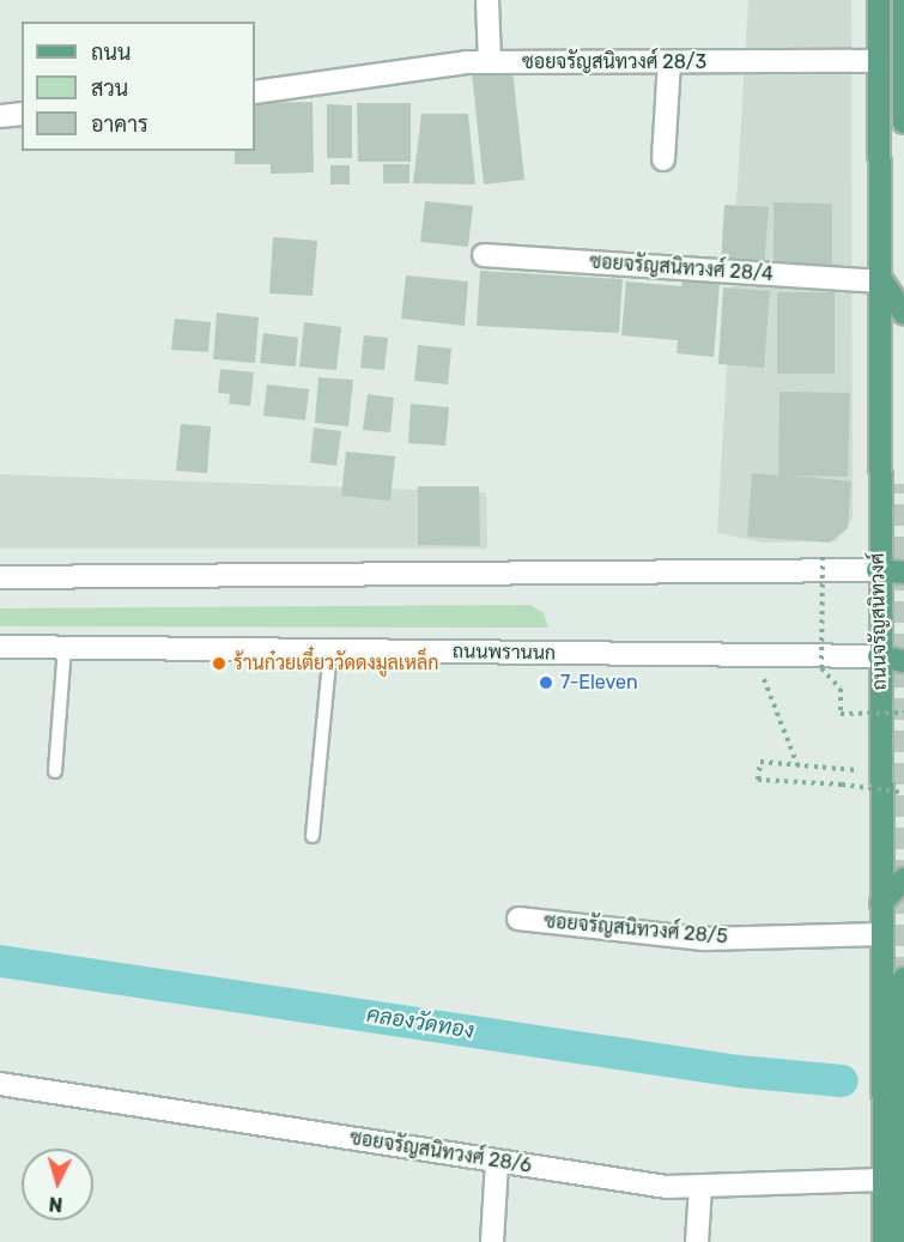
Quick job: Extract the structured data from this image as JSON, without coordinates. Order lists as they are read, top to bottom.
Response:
{
  "streets": {
    "main road": ["ถนนจรัญสนิทวงศ์"],
    "street": [
      "ซอยจรัญสนิทวงศ์ 28/3",
      "ซอยจรัญสนิทวงศ์ 28/4",
      "ถนนพรานนก",
      "ซอยจรัญสนิทวงศ์ 28/5",
      "ซอยจรัญสนิทวงศ์ 28/6"
    ]
  },
  "crossings": [
    ["ซอยจรัญสนิทวงศ์ 28/3", "ถนนจรัญสนิทวงศ์"],
    ["ซอยจรัญสนิทวงศ์ 28/4", "ถนนจรัญสนิทวงศ์"],
    ["ถนนจรัญสนิทวงศ์", "ถนนพรานนก"],
    ["ถนนจรัญสนิทวงศ์", "ซอยจรัญสนิทวงศ์ 28/5"],
    ["ถนนจรัญสนิทวงศ์", "ซอยจรัญสนิทวงศ์ 28/6"]
  ],
  "water": ["คลองวัดทอง"],
  "places": ["ร้านก๋วยเตี๋ยววัดดงมูลเหล็ก", "7-Eleven"],
  "legend": ["ถนน", "สวน", "อาคาร"],
  "north": "bottom"
}
